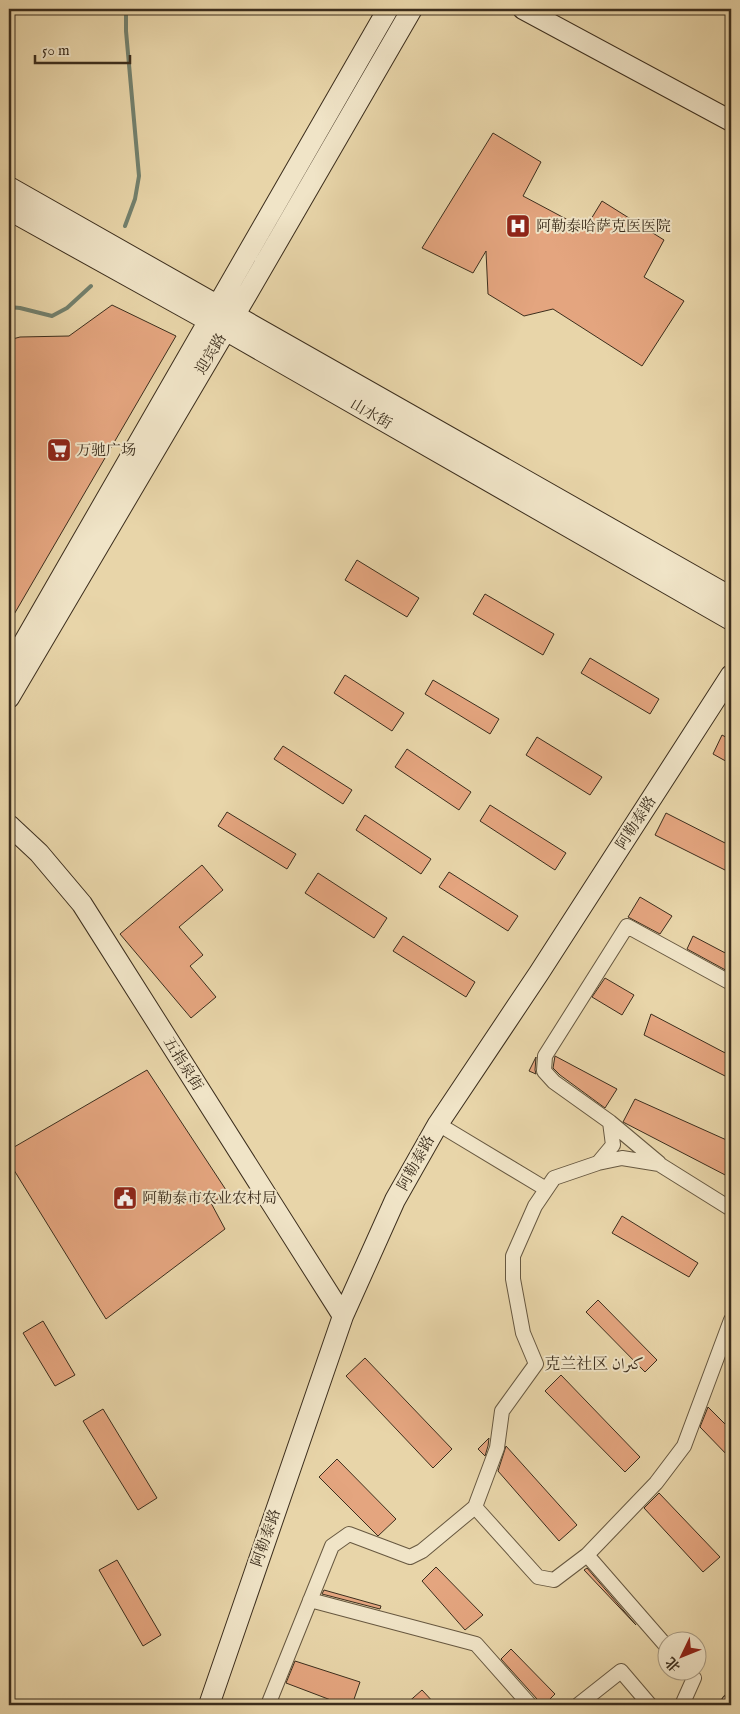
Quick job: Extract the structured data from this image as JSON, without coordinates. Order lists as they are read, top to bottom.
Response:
{
  "streets": {
    "main road": [
      "迎宾路",
      "山水街",
      "阿勒泰路",
      "五指泉街"
    ]
  },
  "crossings": [
    ["迎宾路", "山水街"],
    ["阿勒泰路", "五指泉街"]
  ],
  "districts": ["克兰社区 كىران"],
  "places": {
    "hospital": ["阿勒泰哈萨克医医院"],
    "supermarket": ["万驰广场"],
    "public building": ["阿勒泰市农业农村局"]
  },
  "scale_bar": "50 m",
  "north": "bottom left"
}
